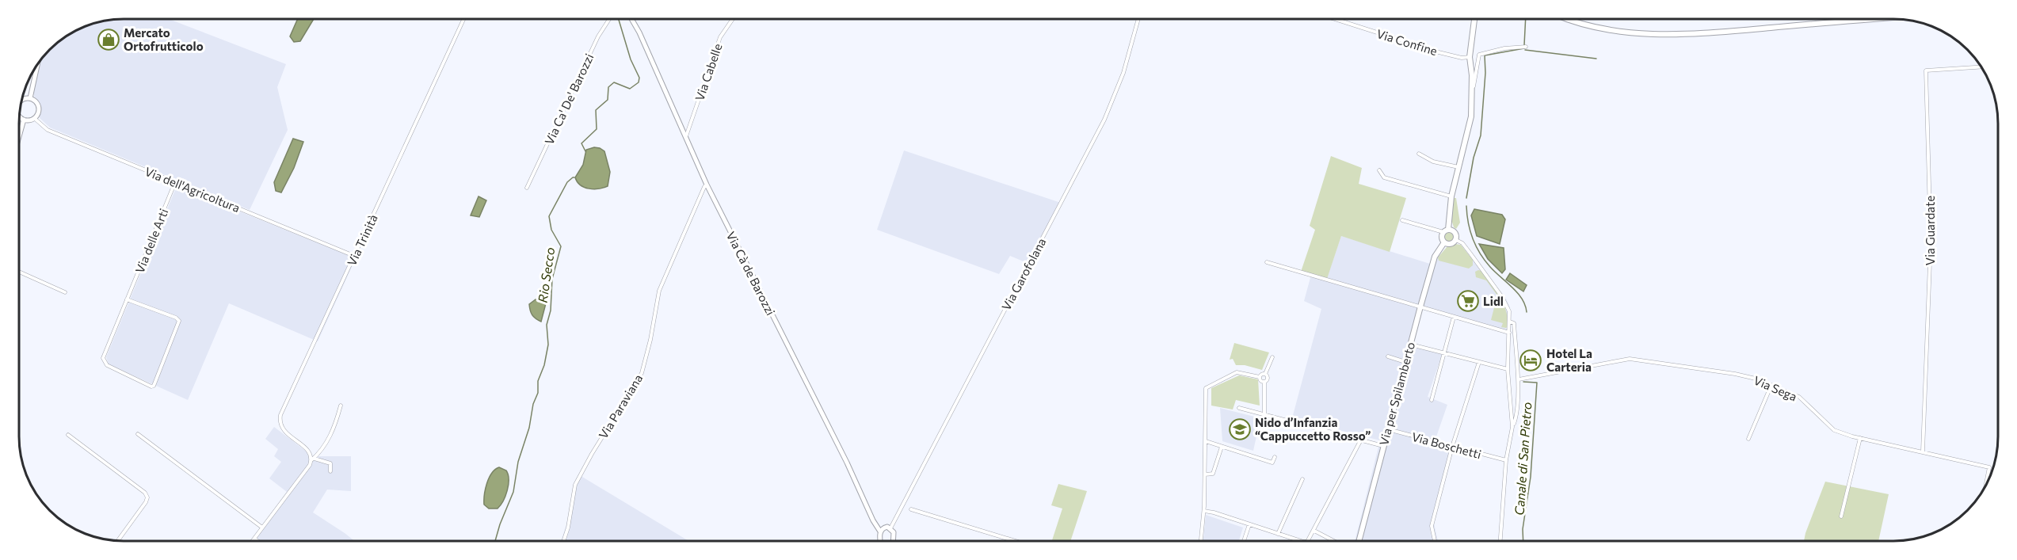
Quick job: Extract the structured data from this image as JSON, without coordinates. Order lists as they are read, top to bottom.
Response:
{
  "streets": {
    "main road": ["Via per Spilamberto"],
    "street": [
      "Via Confine",
      "Via Cabelle",
      "Via Ca' De' Barozzi",
      "Via dell'Agricoltura",
      "Via Guardate",
      "Via Trinità",
      "Via delle Arti",
      "Via Cà de Barozzi",
      "Via Garofolana",
      "Via Sega",
      "Via Paraviana",
      "Via Boschetti"
    ]
  },
  "crossings": [
    ["Via Cabelle", "Via Cà de Barozzi"],
    ["Via dell'Agricoltura", "Via Trinità"],
    ["Via dell'Agricoltura", "Via delle Arti"],
    ["Via Guardate", "Via Sega"],
    ["Via Cà de Barozzi", "Via Paraviana"],
    ["Via per Spilamberto", "Via Boschetti"]
  ],
  "water": ["Rio Secco", "Canale di San Pietro"],
  "places": {
    "shop": ["Mercato Ortofrutticolo"],
    "supermarket": ["Lidl"],
    "hotel": ["Hotel La Carteria"],
    "school or university": ["Nido d’Infanzia “Cappuccetto Rosso”"]
  }
}
